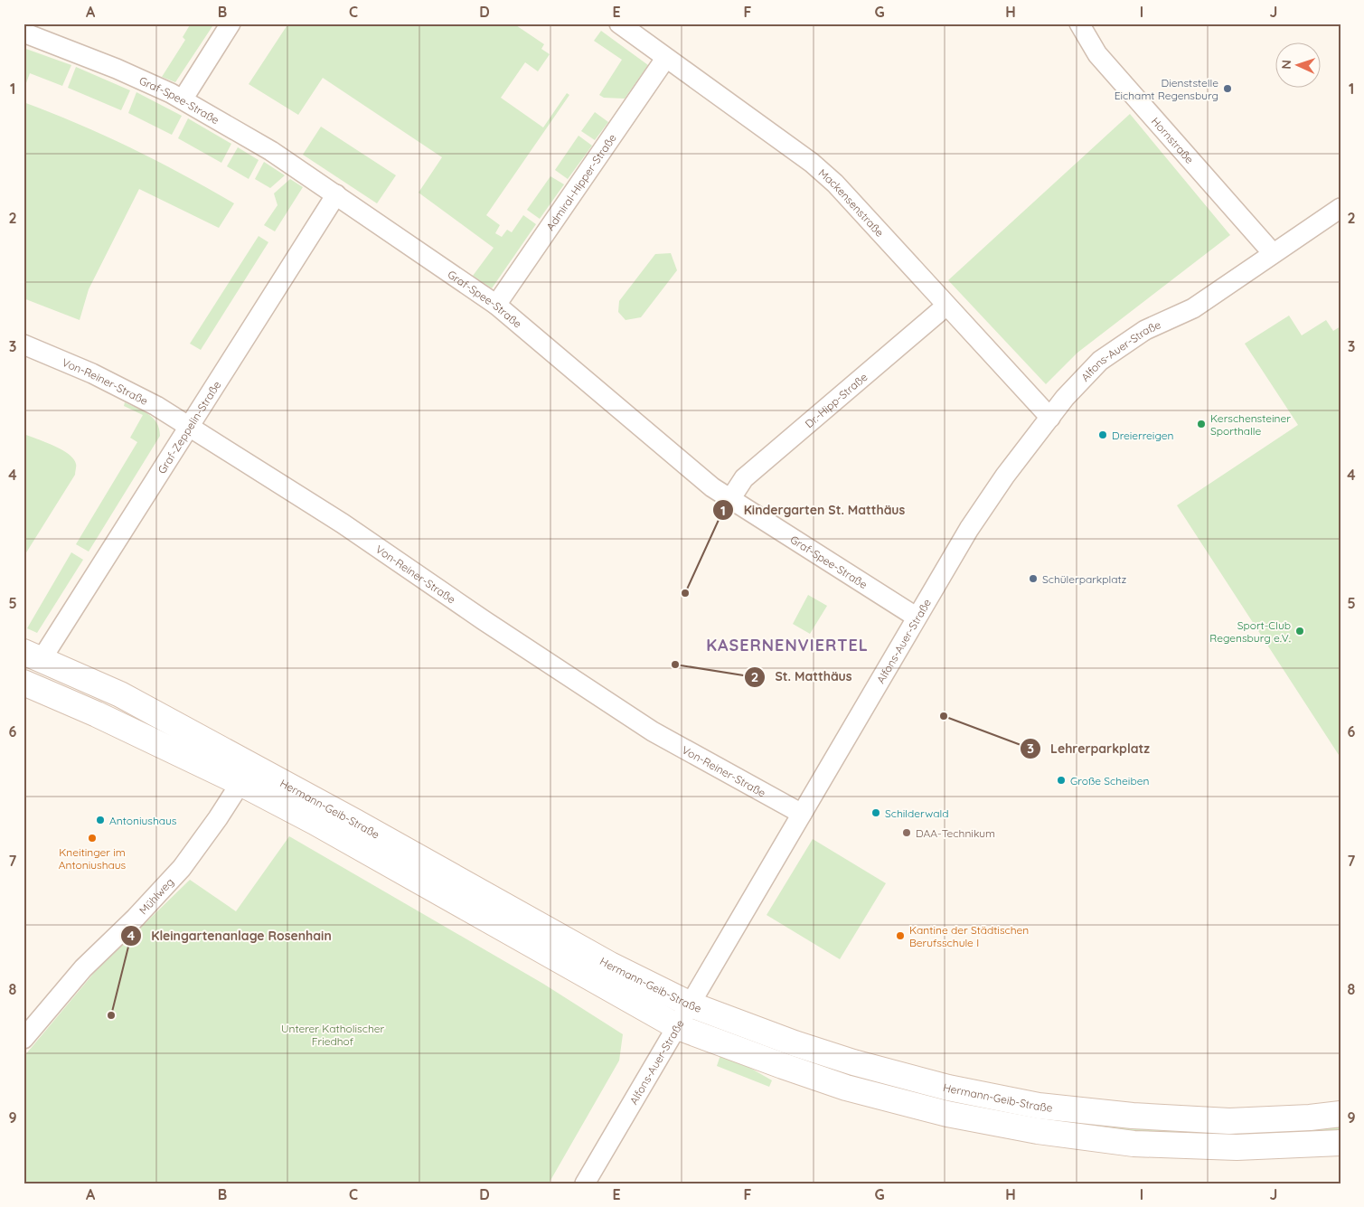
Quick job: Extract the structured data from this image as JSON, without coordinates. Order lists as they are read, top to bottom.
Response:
{
  "streets": {
    "street": [
      "Graf-Spee-Straße",
      "Hornstraße",
      "Admiral-Hipper-Straße",
      "Mackensenstraße",
      "Alfons-Auer-Straße",
      "Von-Reiner-Straße",
      "Dr.-Hipp-Straße",
      "Graf-Zeppelin-Straße",
      "Hermann-Geib-Straße",
      "Mühlweg"
    ]
  },
  "crossings": [
    ["Graf-Spee-Straße", "Admiral-Hipper-Straße"],
    ["Graf-Spee-Straße", "Alfons-Auer-Straße"],
    ["Graf-Spee-Straße", "Dr.-Hipp-Straße"],
    ["Graf-Spee-Straße", "Graf-Zeppelin-Straße"],
    ["Hornstraße", "Alfons-Auer-Straße"],
    ["Admiral-Hipper-Straße", "Mackensenstraße"],
    ["Mackensenstraße", "Alfons-Auer-Straße"],
    ["Mackensenstraße", "Dr.-Hipp-Straße"],
    ["Alfons-Auer-Straße", "Von-Reiner-Straße"],
    ["Alfons-Auer-Straße", "Hermann-Geib-Straße"],
    ["Von-Reiner-Straße", "Graf-Zeppelin-Straße"],
    ["Graf-Zeppelin-Straße", "Hermann-Geib-Straße"],
    ["Hermann-Geib-Straße", "Mühlweg"]
  ],
  "districts": ["KASERNENVIERTEL"],
  "parks": ["Unterer Katholischer Friedhof"],
  "places": [
    "Dienststelle Eichamt Regensburg",
    "Kerschensteiner Sporthalle",
    "Dreierreigen",
    "Schülerparkplatz",
    "Kindergarten St. Matthäus",
    "Sport-Club Regensburg e.V.",
    "St. Matthäus",
    "Lehrerparkplatz",
    "Große Scheiben",
    "Schilderwald",
    "Antoniushaus",
    "DAA-Technikum",
    "Kneitinger im Antoniushaus",
    "Kantine der Städtischen Berufsschule I",
    "Kleingartenanlage Rosenhain"
  ],
  "north": "left",
  "grid": {
    "columns": [
      "A",
      "B",
      "C",
      "D",
      "E",
      "F",
      "G",
      "H",
      "I",
      "J"
    ],
    "rows": [
      "1",
      "2",
      "3",
      "4",
      "5",
      "6",
      "7",
      "8",
      "9"
    ]
  }
}
